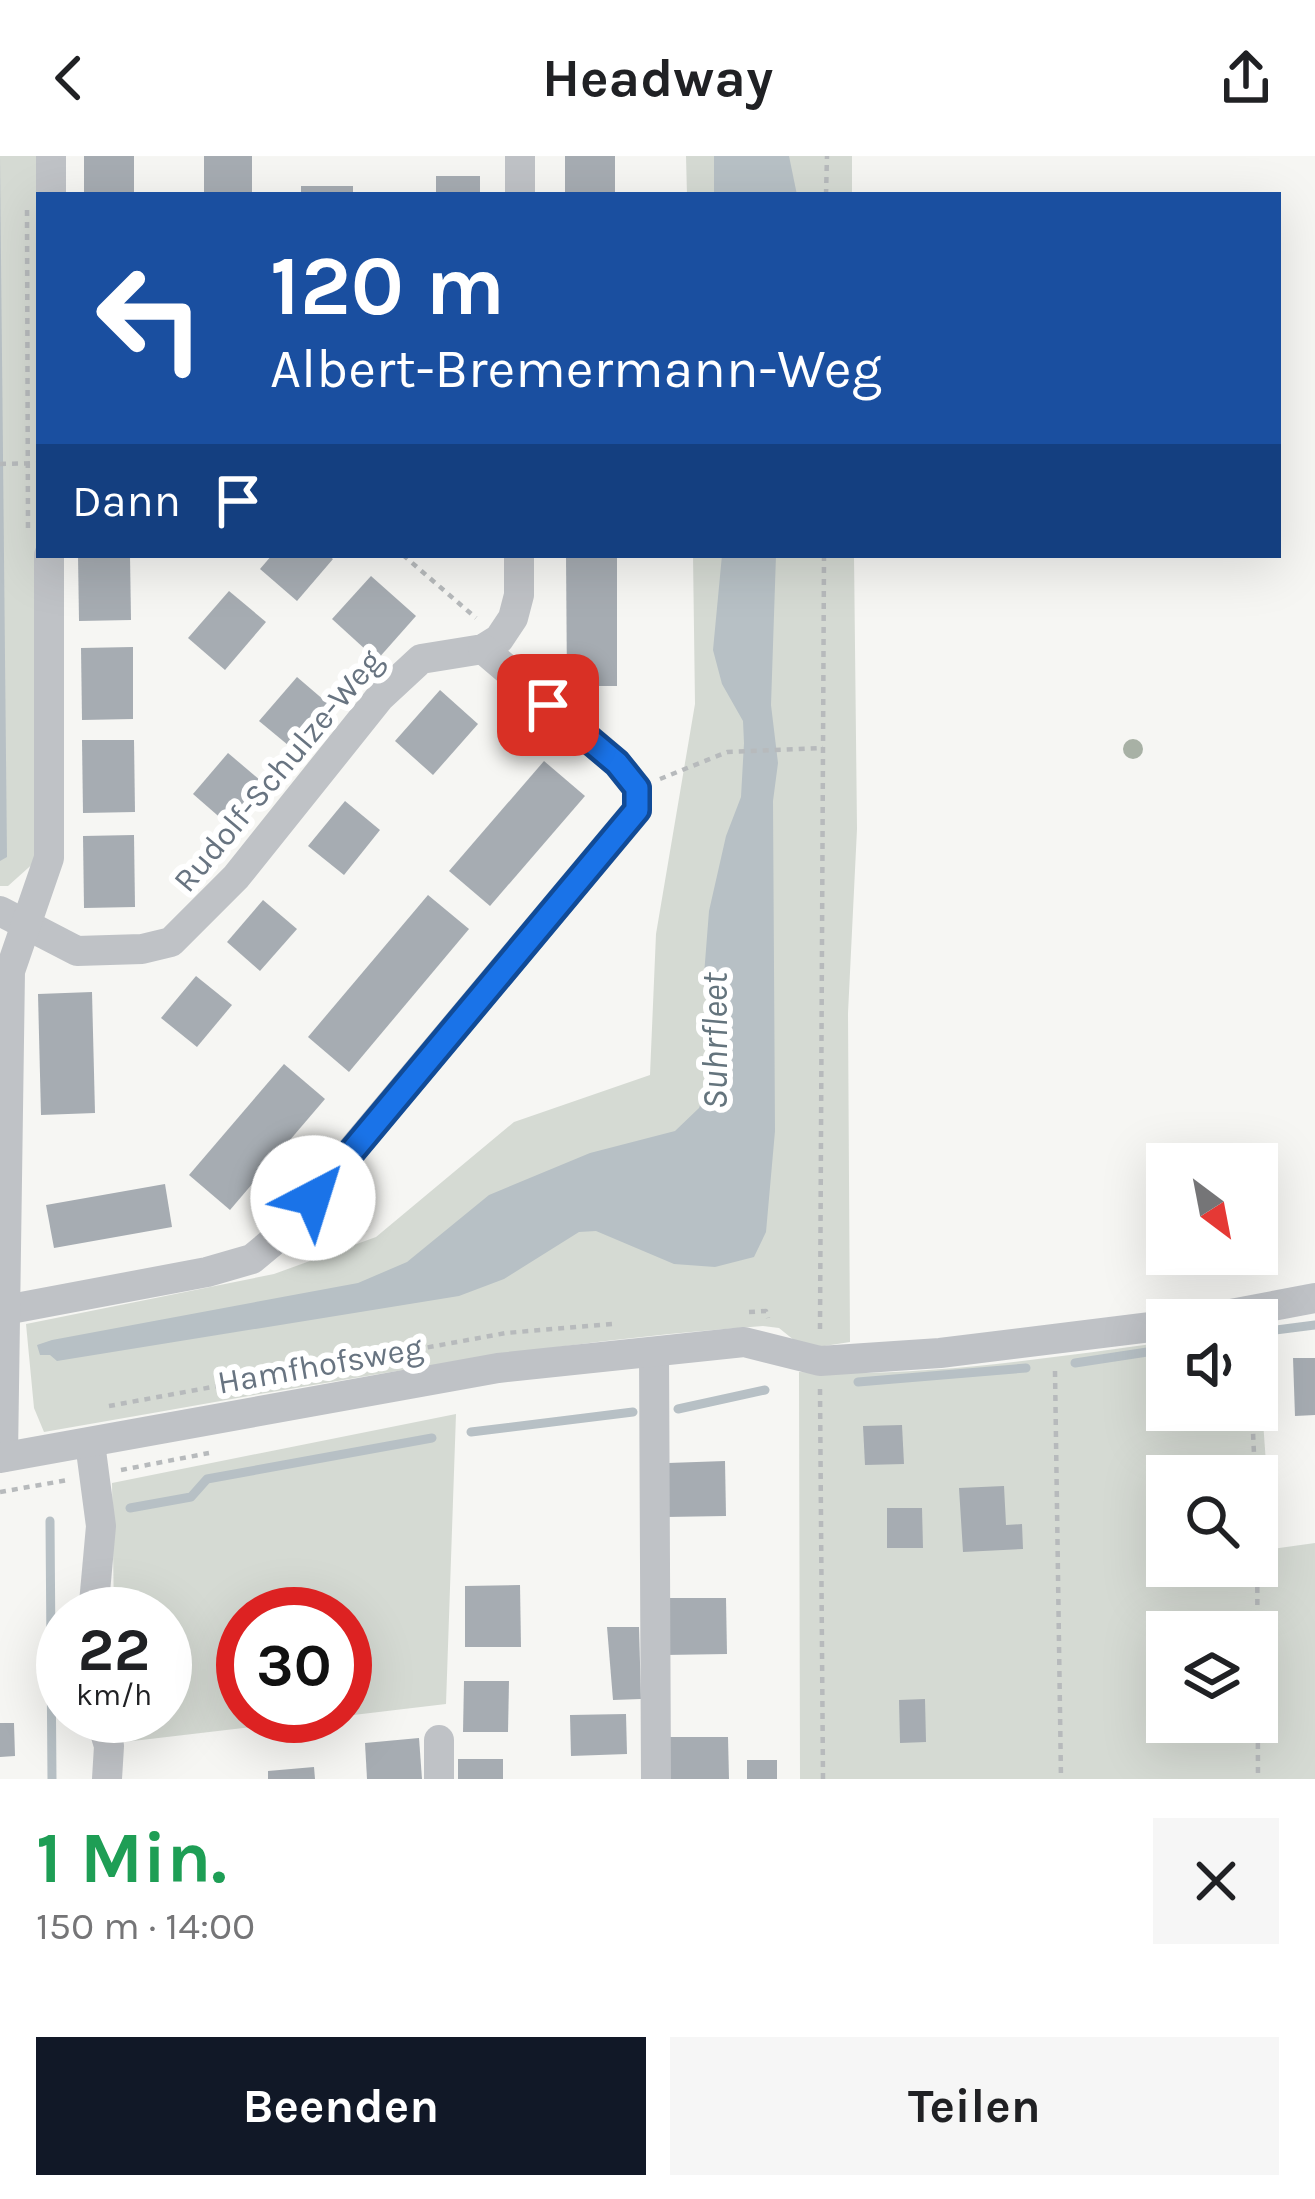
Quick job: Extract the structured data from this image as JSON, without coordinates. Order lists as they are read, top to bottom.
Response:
{
  "streets": {
    "street": ["Rudolf-Schulze-Weg", "Hamfhofsweg"]
  },
  "water": ["Suhrfleet"],
  "north": "bottom right",
  "page": {
    "header": "Headway",
    "turn": ["120 m", "Albert-Bremermann-Weg"],
    "then": "Dann",
    "speed": "22 km/h",
    "limit": "30",
    "heading": ["1 Min.", "150 m · 14:00"],
    "buttons": ["Beenden", "Teilen"]
  }
}
